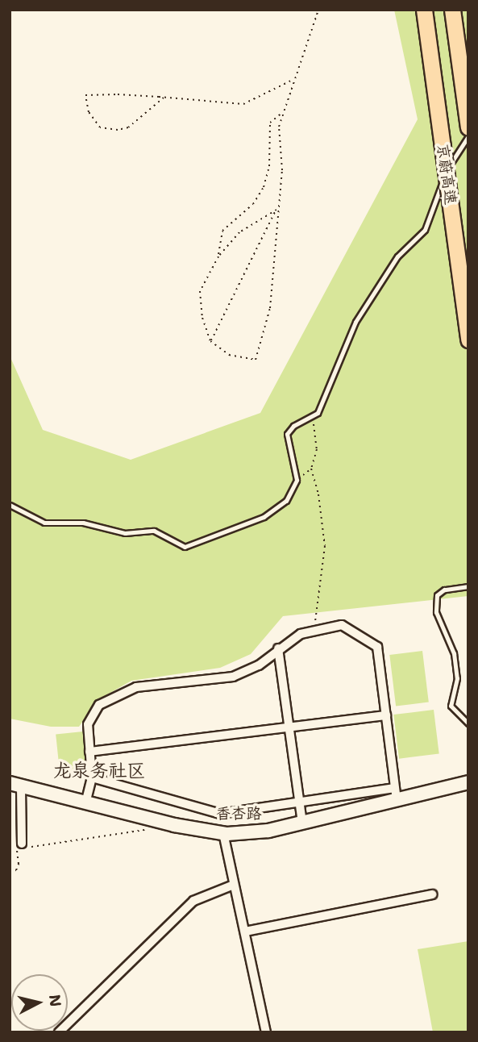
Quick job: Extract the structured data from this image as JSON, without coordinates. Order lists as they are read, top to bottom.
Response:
{
  "streets": {
    "highway": ["京蔚高速"],
    "street": ["香杏路"]
  },
  "districts": ["龙泉务社区"],
  "north": "right"
}
